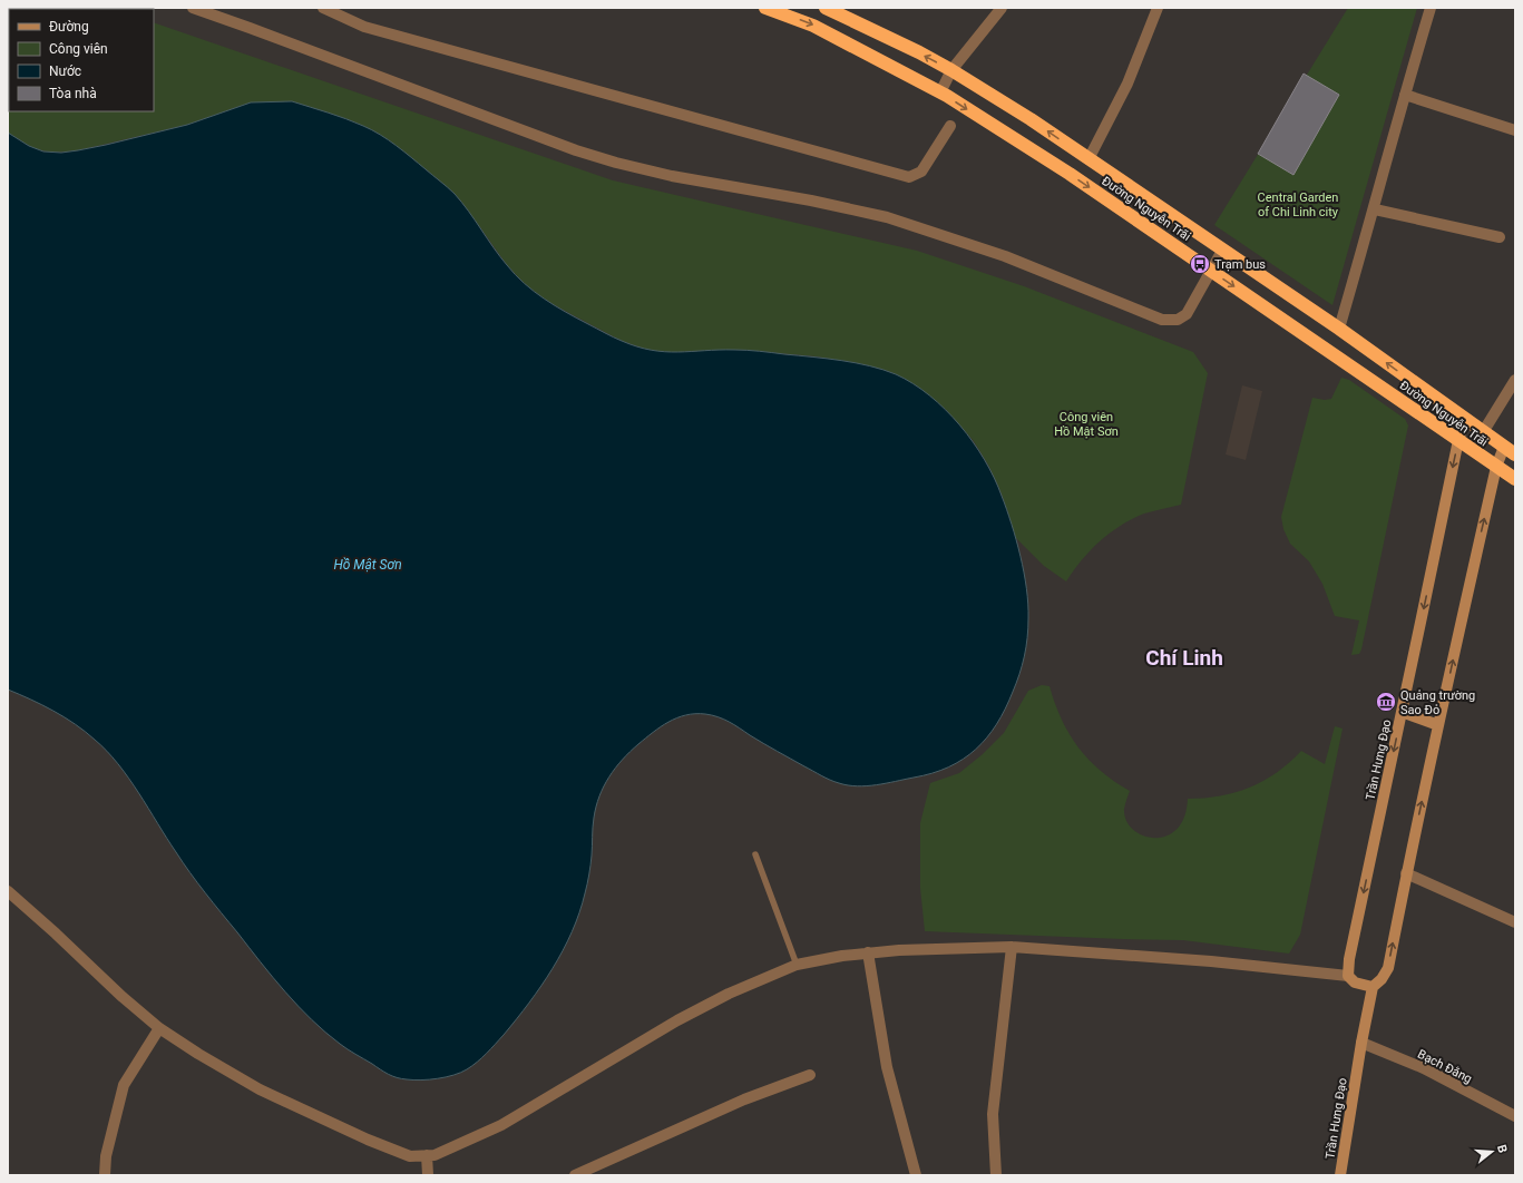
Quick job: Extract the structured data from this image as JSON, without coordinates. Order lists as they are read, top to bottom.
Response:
{
  "streets": {
    "highway": ["Đường Nguyễn Trãi"],
    "street": ["Trần Hưng Đạo", "Bạch Đằng"]
  },
  "crossings": [
    ["Đường Nguyễn Trãi", "Trần Hưng Đạo"],
    ["Trần Hưng Đạo", "Bạch Đằng"]
  ],
  "districts": ["Chí Linh"],
  "water": ["Hồ Mật Sơn"],
  "parks": ["Central Garden of Chi Linh city", "Công viên Hồ Mật Sơn"],
  "places": {
    "bus stop": ["Trạm bus"],
    "museum": ["Quảng trường Sao Đỏ"]
  },
  "legend": [
    "Đường",
    "Công viên",
    "Nước",
    "Tòa nhà"
  ],
  "north": "right"
}
